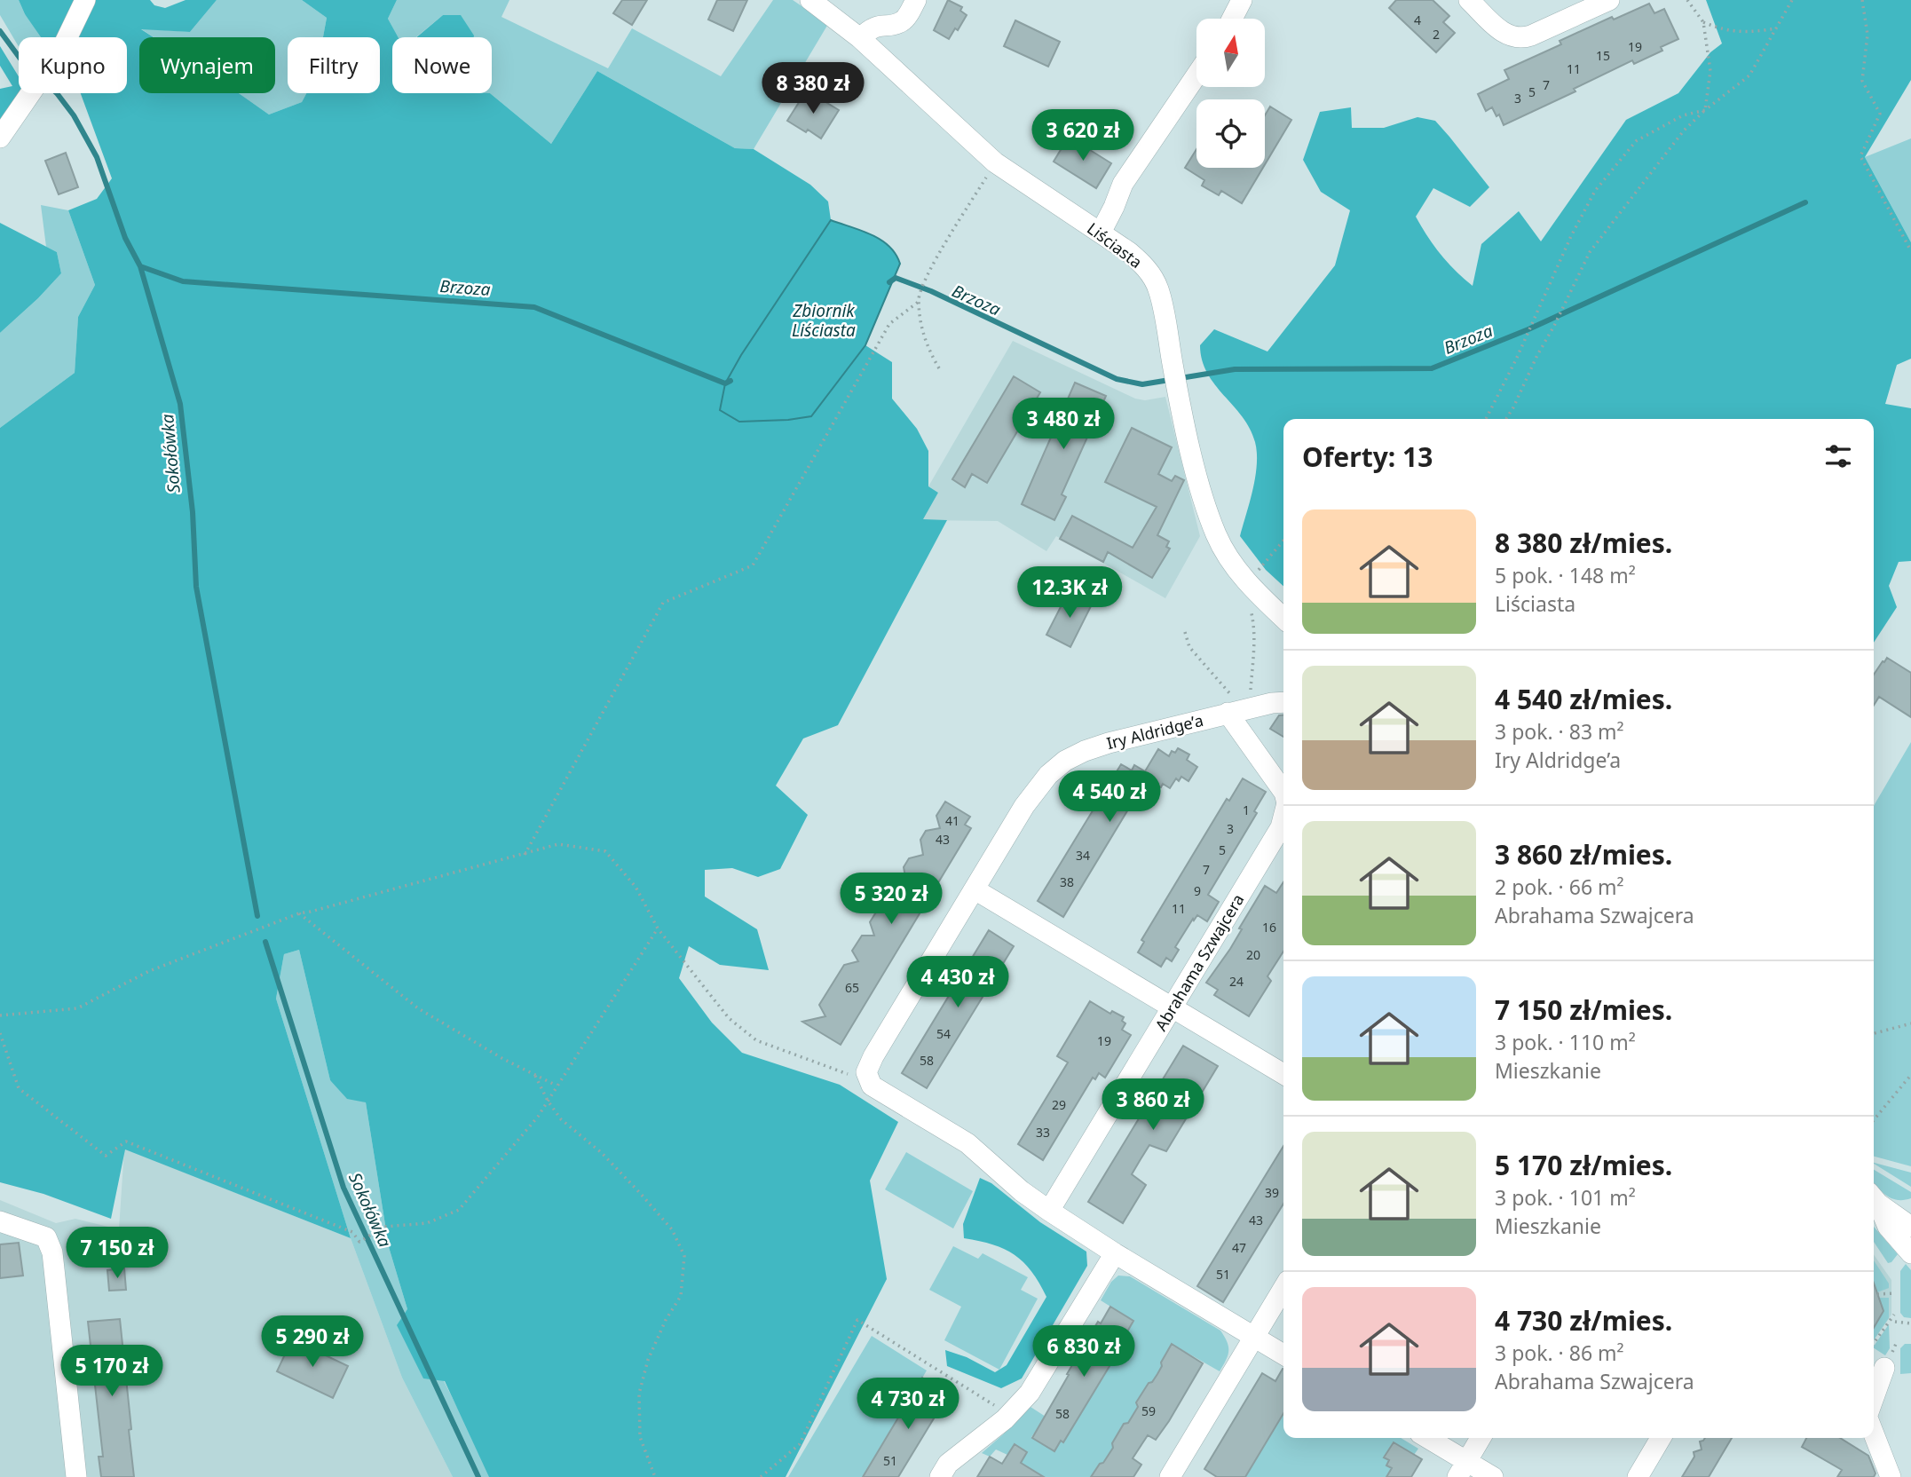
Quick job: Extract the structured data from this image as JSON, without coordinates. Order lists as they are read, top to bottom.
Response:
{
  "streets": {
    "street": ["Liściasta", "Iry Aldridge’a", "Abrahama Szwajcera"]
  },
  "crossings": [
    ["Iry Aldridge’a", "Abrahama Szwajcera"]
  ],
  "water": ["Brzoza", "Zbiornik Liściasta", "Sokołówka"],
  "house_numbers": [
    "4",
    "2",
    "19",
    "15",
    "11",
    "7",
    "5",
    "3",
    "1",
    "41",
    "3",
    "43",
    "5",
    "34",
    "7",
    "38",
    "9",
    "11",
    "16",
    "20",
    "24",
    "65",
    "54",
    "19",
    "58",
    "29",
    "33",
    "39",
    "43",
    "47",
    "51",
    "59",
    "58",
    "51"
  ],
  "north": "top",
  "page": {
    "chip": [
      "Kupno",
      "Wynajem",
      "Filtry",
      "Nowe"
    ],
    "price": [
      "8 380 zł",
      "3 620 zł",
      "3 480 zł",
      "12.3K zł",
      "4 540 zł",
      "5 320 zł",
      "4 430 zł",
      "3 860 zł",
      "7 150 zł",
      "5 290 zł",
      "6 830 zł",
      "5 170 zł",
      "4 730 zł"
    ],
    "heading": "Oferty: 13",
    "list": [
      {
        "name": "8 380 zł/mies.",
        "note": "5 pok. · 148 m² · Liściasta"
      },
      {
        "name": "4 540 zł/mies.",
        "note": "3 pok. · 83 m² · Iry Aldridge’a"
      },
      {
        "name": "3 860 zł/mies.",
        "note": "2 pok. · 66 m² · Abrahama Szwajcera"
      },
      {
        "name": "7 150 zł/mies.",
        "note": "3 pok. · 110 m² · Mieszkanie"
      },
      {
        "name": "5 170 zł/mies.",
        "note": "3 pok. · 101 m² · Mieszkanie"
      },
      {
        "name": "4 730 zł/mies.",
        "note": "3 pok. · 86 m² · Abrahama Szwajcera"
      }
    ]
  }
}
